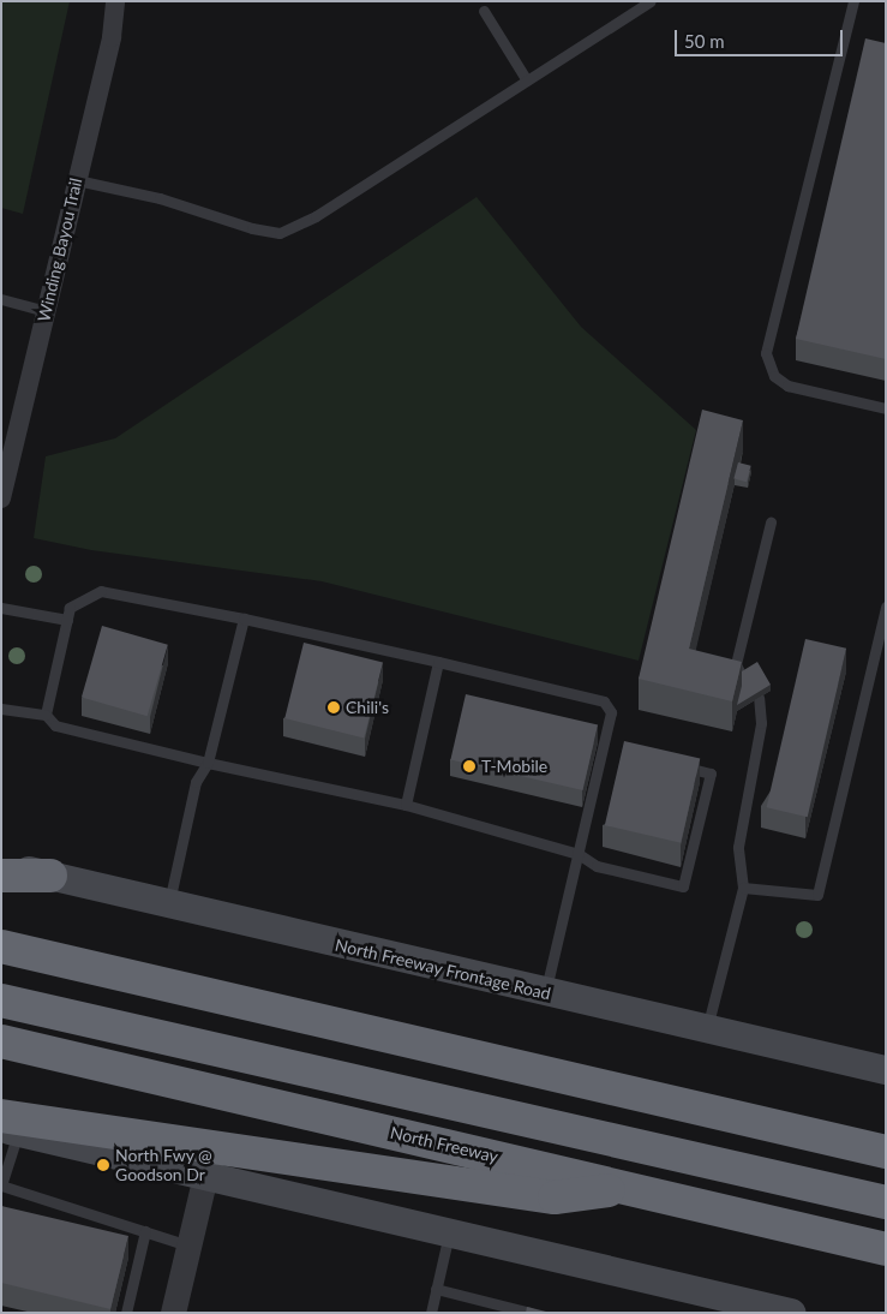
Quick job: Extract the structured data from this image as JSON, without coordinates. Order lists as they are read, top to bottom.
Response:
{
  "streets": {
    "highway": ["North Freeway"],
    "main road": ["North Freeway Frontage Road"],
    "street": ["Winding Bayou Trail"]
  },
  "places": ["Chili's", "T-Mobile", "North Fwy @ Goodson Dr"],
  "scale_bar": "50 m"
}
